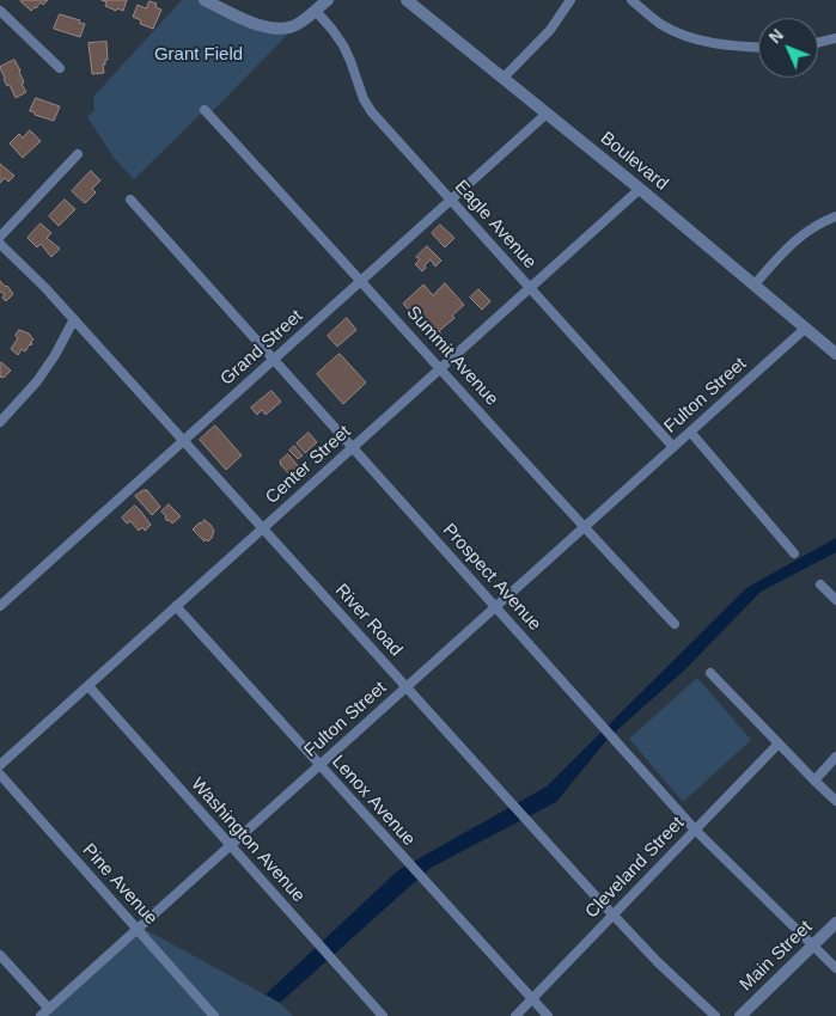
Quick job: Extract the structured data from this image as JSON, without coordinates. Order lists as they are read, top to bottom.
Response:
{
  "streets": {
    "street": [
      "Boulevard",
      "Eagle Avenue",
      "Grand Street",
      "Summit Avenue",
      "Fulton Street",
      "Center Street",
      "Prospect Avenue",
      "River Road",
      "Lenox Avenue",
      "Washington Avenue",
      "Cleveland Street",
      "Pine Avenue",
      "Main Street"
    ]
  },
  "crossings": [
    ["Boulevard", "Grand Street"],
    ["Boulevard", "Fulton Street"],
    ["Boulevard", "Center Street"],
    ["Eagle Avenue", "Grand Street"],
    ["Eagle Avenue", "Fulton Street"],
    ["Eagle Avenue", "Center Street"],
    ["Grand Street", "Summit Avenue"],
    ["Grand Street", "Prospect Avenue"],
    ["Grand Street", "River Road"],
    ["Summit Avenue", "Fulton Street"],
    ["Summit Avenue", "Center Street"],
    ["Fulton Street", "Prospect Avenue"],
    ["Fulton Street", "River Road"],
    ["Fulton Street", "Lenox Avenue"],
    ["Fulton Street", "Washington Avenue"],
    ["Fulton Street", "Pine Avenue"],
    ["Center Street", "Prospect Avenue"],
    ["Center Street", "River Road"],
    ["Center Street", "Lenox Avenue"],
    ["Center Street", "Washington Avenue"],
    ["Prospect Avenue", "Cleveland Street"],
    ["Prospect Avenue", "Main Street"],
    ["River Road", "Cleveland Street"],
    ["Lenox Avenue", "Cleveland Street"]
  ],
  "parks": ["Grant Field"],
  "north": "top left"
}
